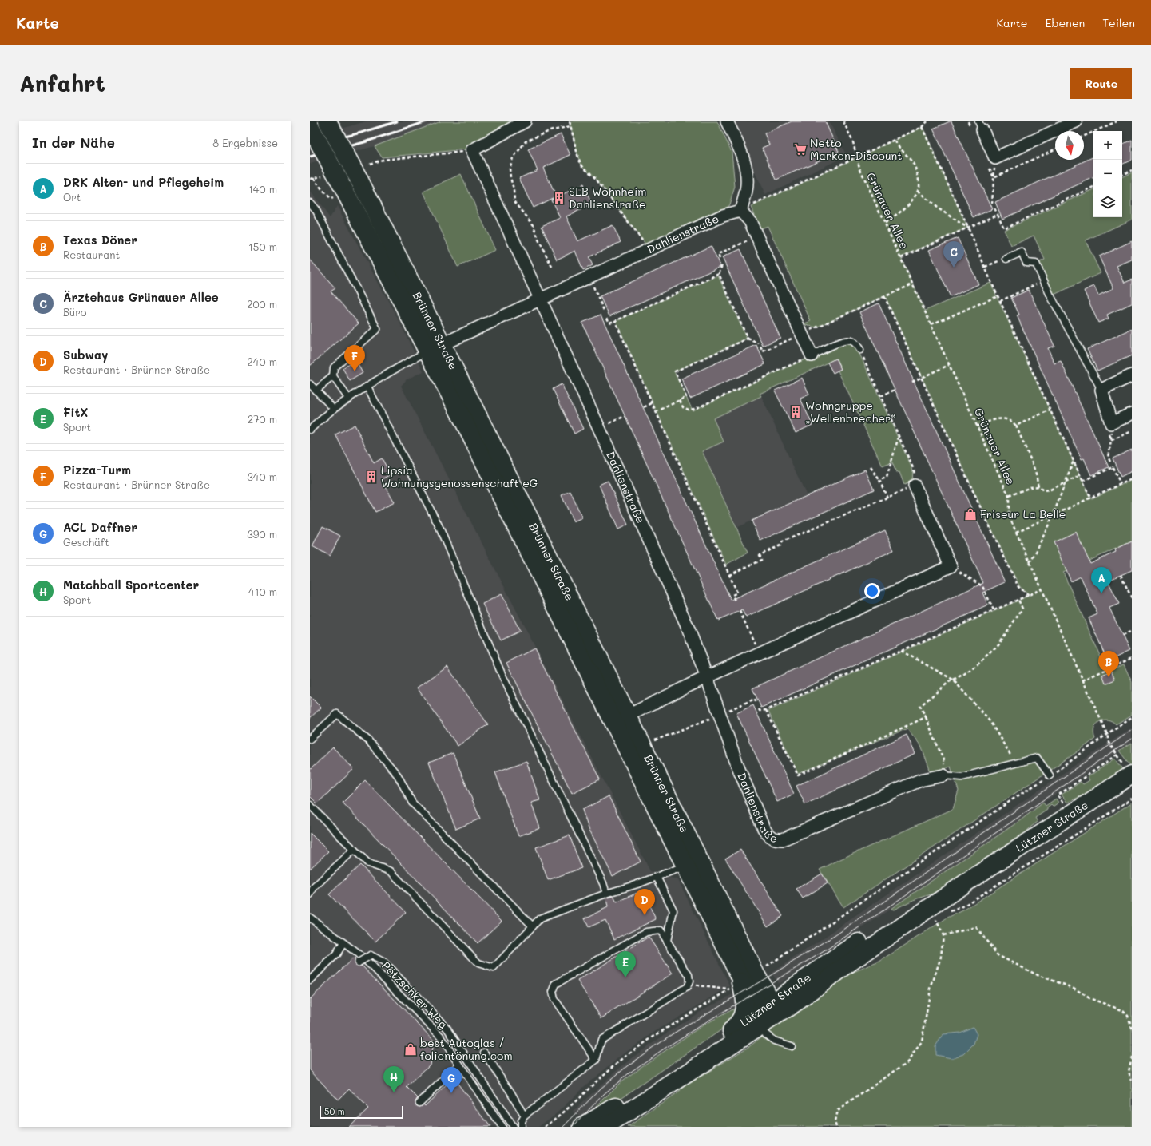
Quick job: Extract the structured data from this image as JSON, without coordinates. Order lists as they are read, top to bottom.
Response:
{
  "streets": {
    "main road": ["Brünner Straße", "Lützner Straße"],
    "street": ["Dahlienstraße"],
    "lane": ["Pötzschker Weg"],
    "path": ["Grünauer Allee"]
  },
  "crossings": [
    ["Grünauer Allee", "Lützner Straße"],
    ["Dahlienstraße", "Brünner Straße"],
    ["Brünner Straße", "Lützner Straße"]
  ],
  "places": {
    "supermarket": ["Netto Marken-Discount"],
    "building": ["SEB Wohnheim Dahlienstraße", "Wohngruppe „Wellenbrecher“", "Lipsia Wohnungsgenossenschaft eG"],
    "shop": ["Friseur La Belle", "best Autoglas / folientönung.com"]
  },
  "scale_bar": "50 m",
  "north": "bottom",
  "page": {
    "header": "Karte",
    "nav": ["Karte", "Ebenen", "Teilen"],
    "buttons": "Route",
    "title": "Anfahrt",
    "heading": ["In der Nähe", "8 Ergebnisse"],
    "map_buttons": ["+", "−"],
    "list": [
      {
        "mark": "A",
        "name": "DRK Alten- und Pflegeheim",
        "note": "Ort",
        "value": "140 m"
      },
      {
        "mark": "B",
        "name": "Texas Döner",
        "note": "Restaurant",
        "value": "150 m"
      },
      {
        "mark": "C",
        "name": "Ärztehaus Grünauer Allee",
        "note": "Büro",
        "value": "200 m"
      },
      {
        "mark": "D",
        "name": "Subway",
        "note": "Restaurant · Brünner Straße",
        "value": "240 m"
      },
      {
        "mark": "E",
        "name": "FitX",
        "note": "Sport",
        "value": "270 m"
      },
      {
        "mark": "F",
        "name": "Pizza-Turm",
        "note": "Restaurant · Brünner Straße",
        "value": "340 m"
      },
      {
        "mark": "G",
        "name": "ACL Daffner",
        "note": "Geschäft",
        "value": "390 m"
      },
      {
        "mark": "H",
        "name": "Matchball Sportcenter",
        "note": "Sport",
        "value": "410 m"
      }
    ],
    "pins": [
      "C",
      "F",
      "A",
      "B",
      "D",
      "E",
      "H",
      "G"
    ],
    "scale": "50 m"
  }
}
